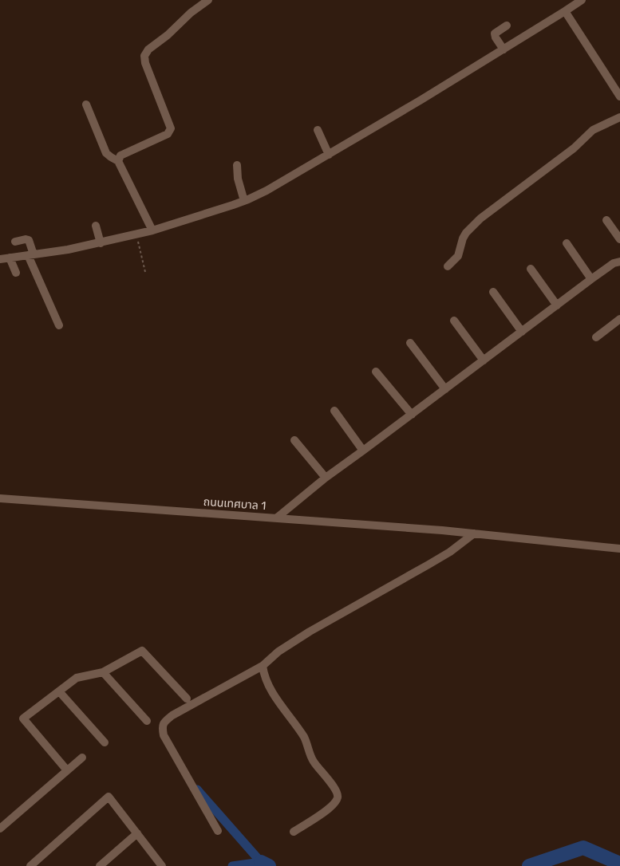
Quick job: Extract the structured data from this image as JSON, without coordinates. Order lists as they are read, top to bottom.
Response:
{
  "streets": {
    "street": ["ถนนเทศบาล 1"]
  }
}
